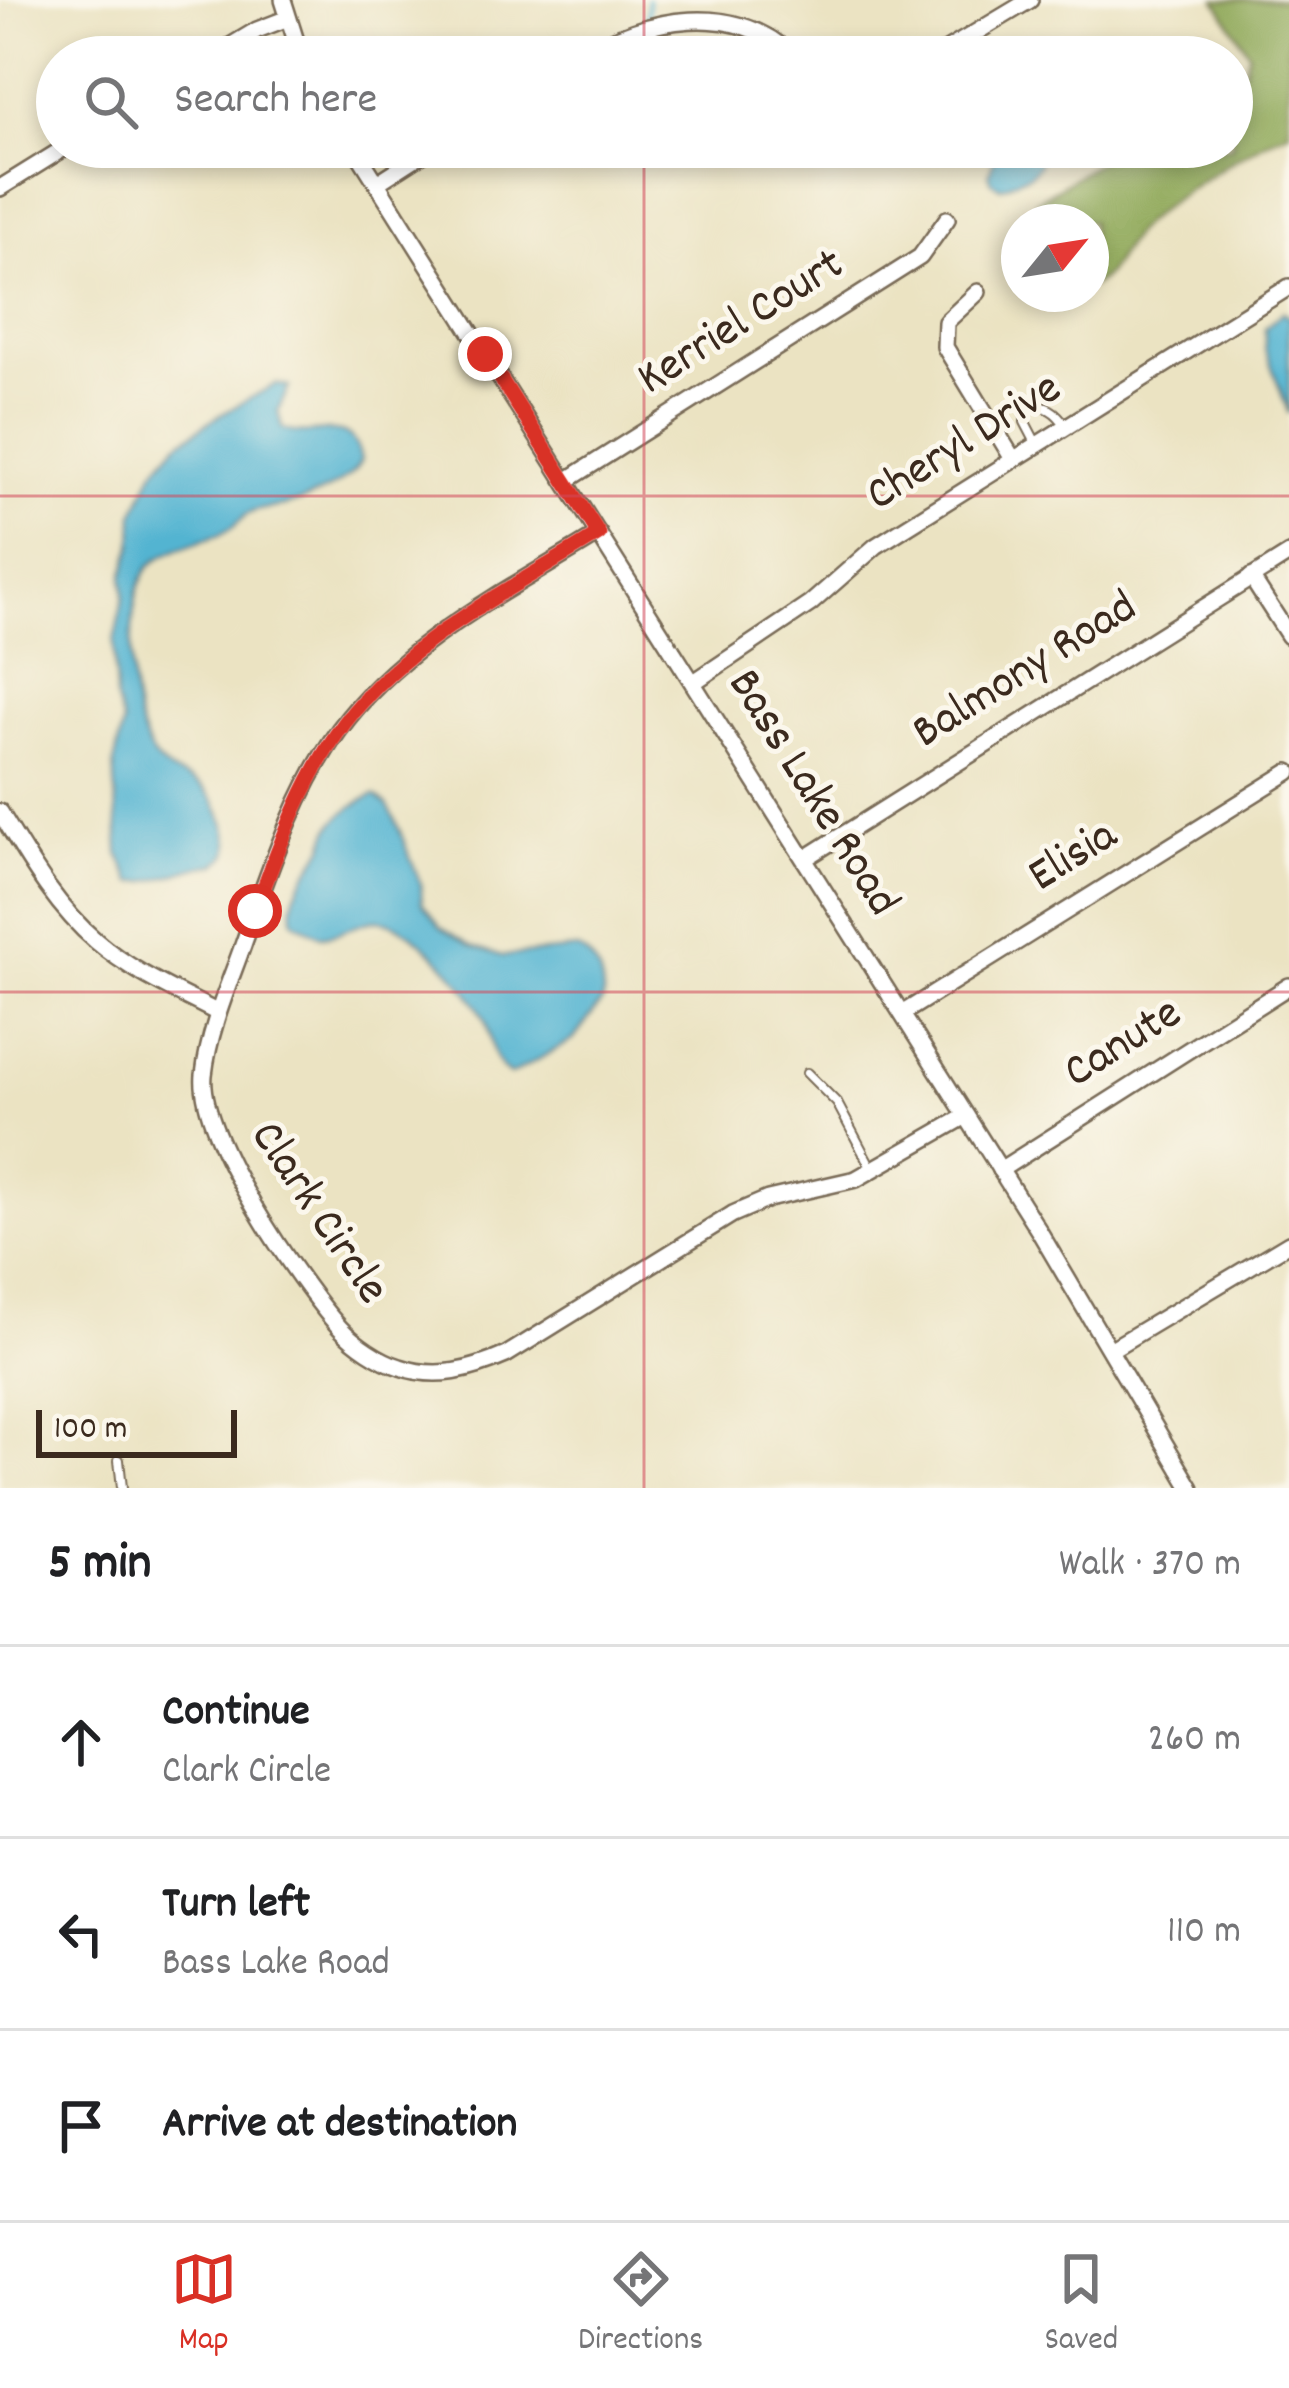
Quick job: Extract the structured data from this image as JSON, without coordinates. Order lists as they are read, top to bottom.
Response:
{
  "streets": {
    "street": [
      "Kerriel Court",
      "Cheryl Drive",
      "Balmony Road",
      "Bass Lake Road",
      "Elisia",
      "Canute",
      "Clark Circle"
    ]
  },
  "crossings": [
    ["Kerriel Court", "Bass Lake Road"],
    ["Cheryl Drive", "Bass Lake Road"],
    ["Balmony Road", "Bass Lake Road"],
    ["Bass Lake Road", "Elisia"],
    ["Bass Lake Road", "Canute"],
    ["Bass Lake Road", "Clark Circle"]
  ],
  "scale_bar": "100 m",
  "north": "top right",
  "page": {
    "search": "Search here",
    "scale": "100 m",
    "heading": ["5 min", "Walk · 370 m"],
    "list": [
      ["Continue", "Clark Circle", "260 m"],
      ["Turn left", "Bass Lake Road", "110 m"],
      "Arrive at destination"
    ],
    "nav": ["Map", "Directions", "Saved"]
  }
}
